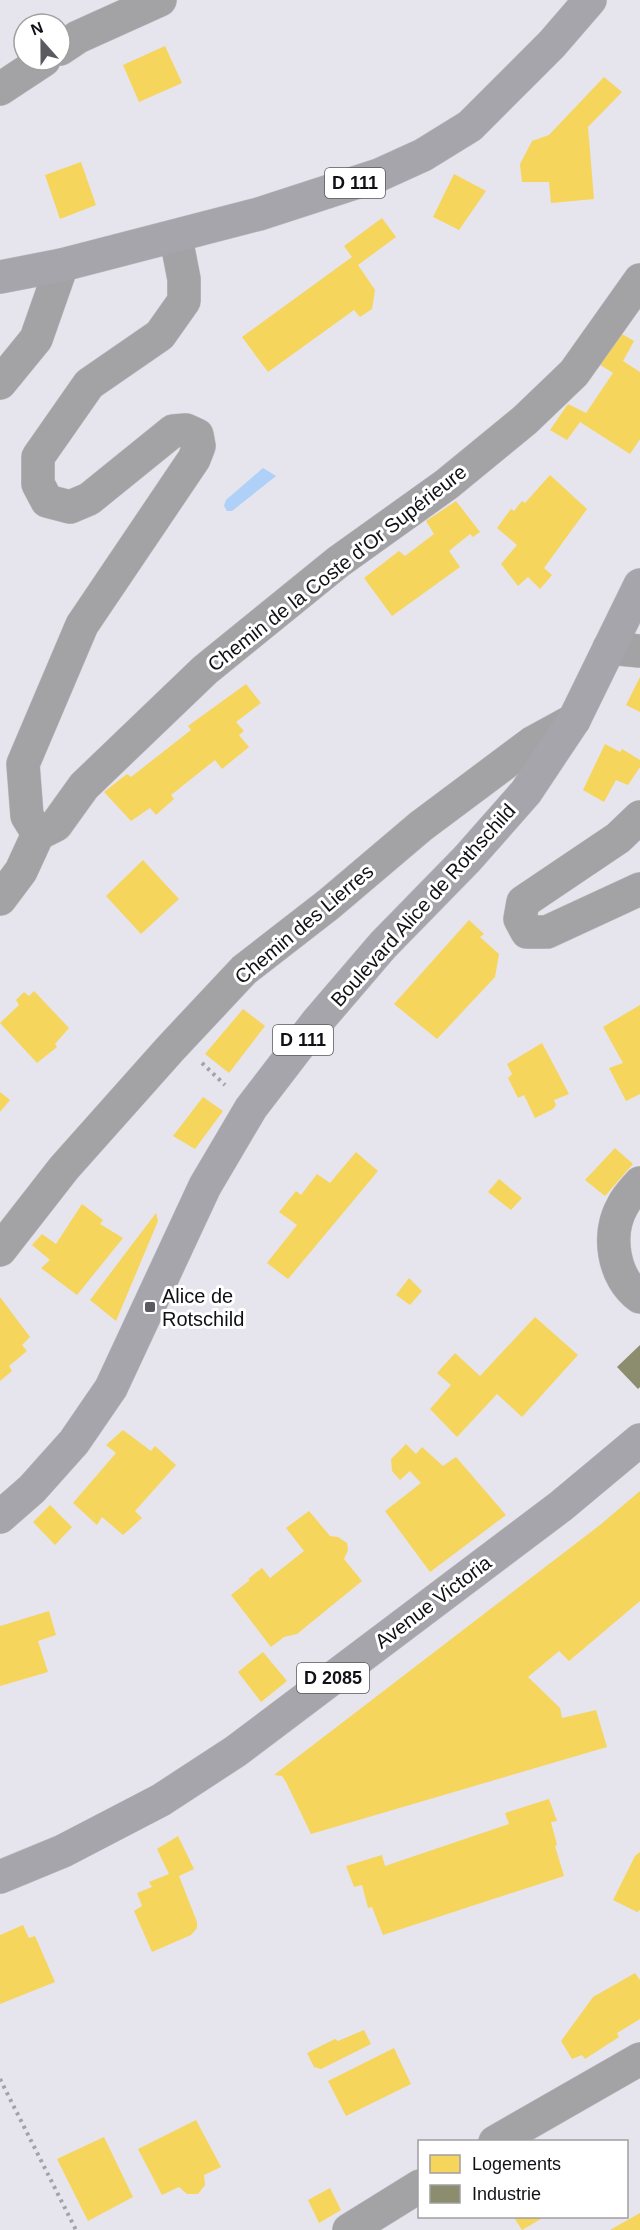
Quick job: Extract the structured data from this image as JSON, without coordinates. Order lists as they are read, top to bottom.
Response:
{
  "streets": {
    "main road": [
      "D 111",
      "Boulevard Alice de Rothschild",
      "Avenue Victoria",
      "D 2085"
    ],
    "street": ["Chemin de la Coste d'Or Supérieure", "Chemin des Lierres"]
  },
  "crossings": [
    ["Boulevard Alice de Rothschild", "Chemin des Lierres"]
  ],
  "places": {
    "transit": ["Alice de Rotschild"]
  },
  "legend": ["Logements", "Industrie"],
  "north": "top"
}
